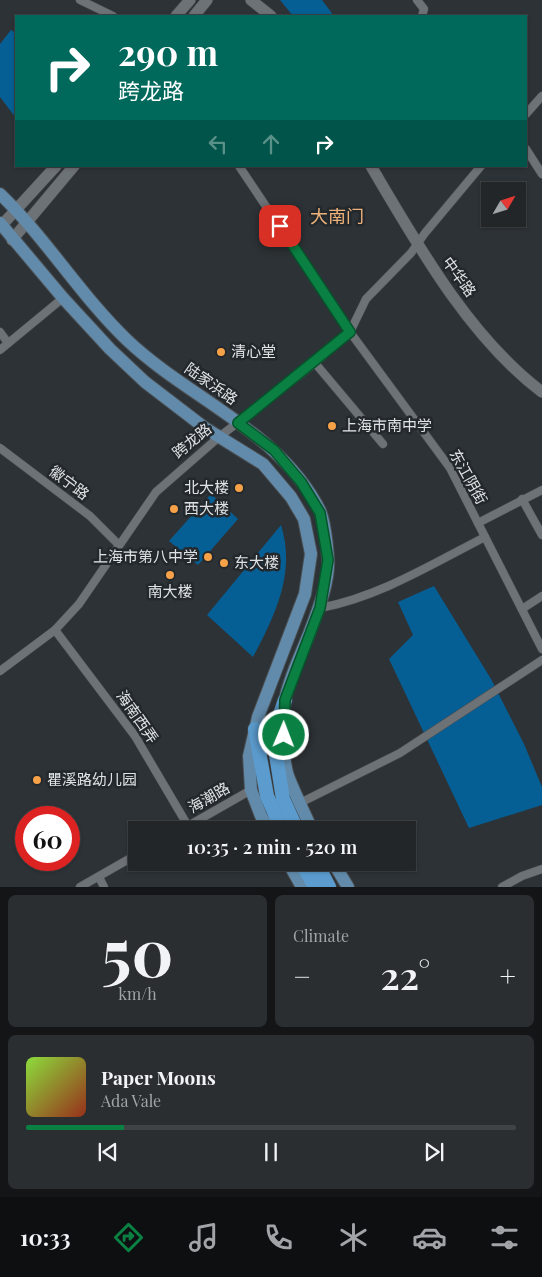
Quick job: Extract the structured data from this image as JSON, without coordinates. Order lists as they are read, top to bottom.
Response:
{
  "streets": {
    "main road": ["陆家浜路"],
    "street": [
      "中华路",
      "跨龙路",
      "东江阴街",
      "徽宁路",
      "海南西弄",
      "海潮路"
    ]
  },
  "crossings": [
    ["中华路", "跨龙路"],
    ["陆家浜路", "跨龙路"],
    ["跨龙路", "东江阴街"],
    ["跨龙路", "徽宁路"],
    ["跨龙路", "海南西弄"]
  ],
  "districts": ["大南门"],
  "places": [
    "清心堂",
    "上海市南中学",
    "北大楼",
    "西大楼",
    "上海市第八中学",
    "东大楼",
    "南大楼",
    "瞿溪路幼儿园"
  ],
  "north": "top right",
  "page": {
    "turn": ["290 m", "跨龙路"],
    "limit": "60",
    "trip": "10:35 · 2 min · 520 m",
    "tile": [
      ["50", "km/h"],
      "Climate"
    ],
    "heat": ["−", "22°", "+"],
    "song": ["Paper Moons", "Ada Vale"],
    "tabs": "10:33"
  }
}
